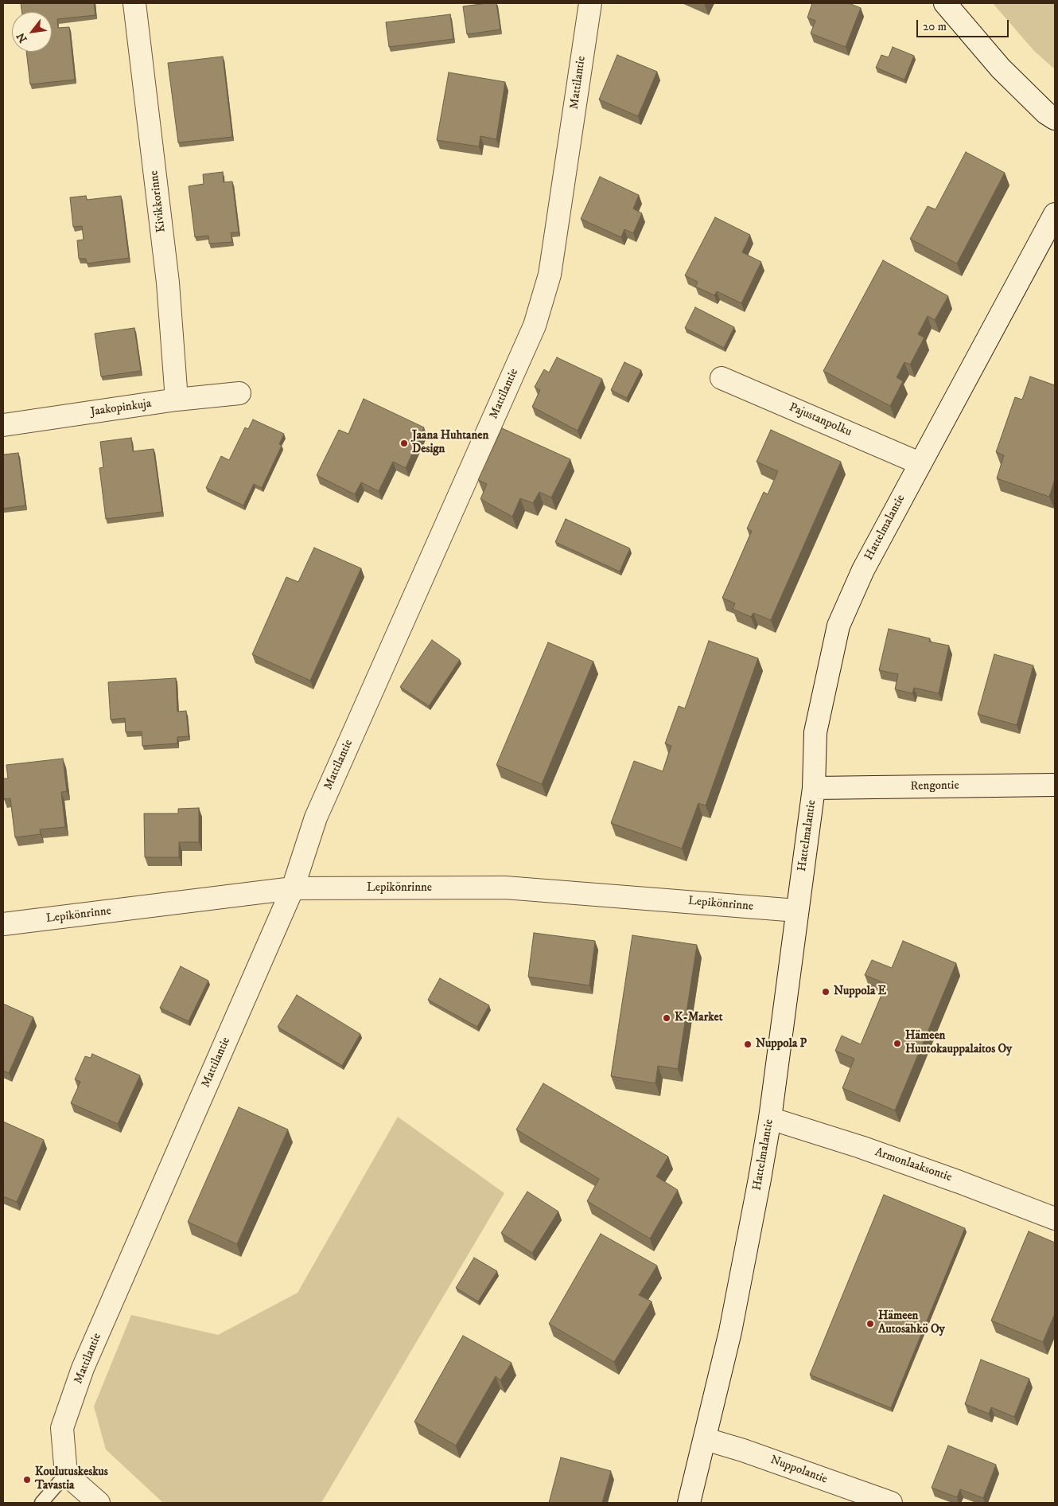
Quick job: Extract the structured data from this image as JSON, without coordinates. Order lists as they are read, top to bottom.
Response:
{
  "streets": {
    "street": [
      "Mattilantie",
      "Kivikkorinne",
      "Jaakopinkuja",
      "Pajustanpolku",
      "Hattelmalantie",
      "Rengontie",
      "Lepikönrinne",
      "Armonlaaksontie",
      "Nuppolantie"
    ]
  },
  "crossings": [
    ["Mattilantie", "Lepikönrinne"],
    ["Kivikkorinne", "Jaakopinkuja"],
    ["Pajustanpolku", "Hattelmalantie"],
    ["Hattelmalantie", "Rengontie"],
    ["Hattelmalantie", "Lepikönrinne"],
    ["Hattelmalantie", "Armonlaaksontie"],
    ["Hattelmalantie", "Nuppolantie"]
  ],
  "places": [
    "Jaana Huhtanen Design",
    "Nuppola E",
    "K-Market",
    "Hämeen Huutokauppalaitos Oy",
    "Nuppola P",
    "Hämeen Autosähkö Oy",
    "Koulutuskeskus Tavastia"
  ],
  "scale_bar": "20 m",
  "north": "bottom left"
}
